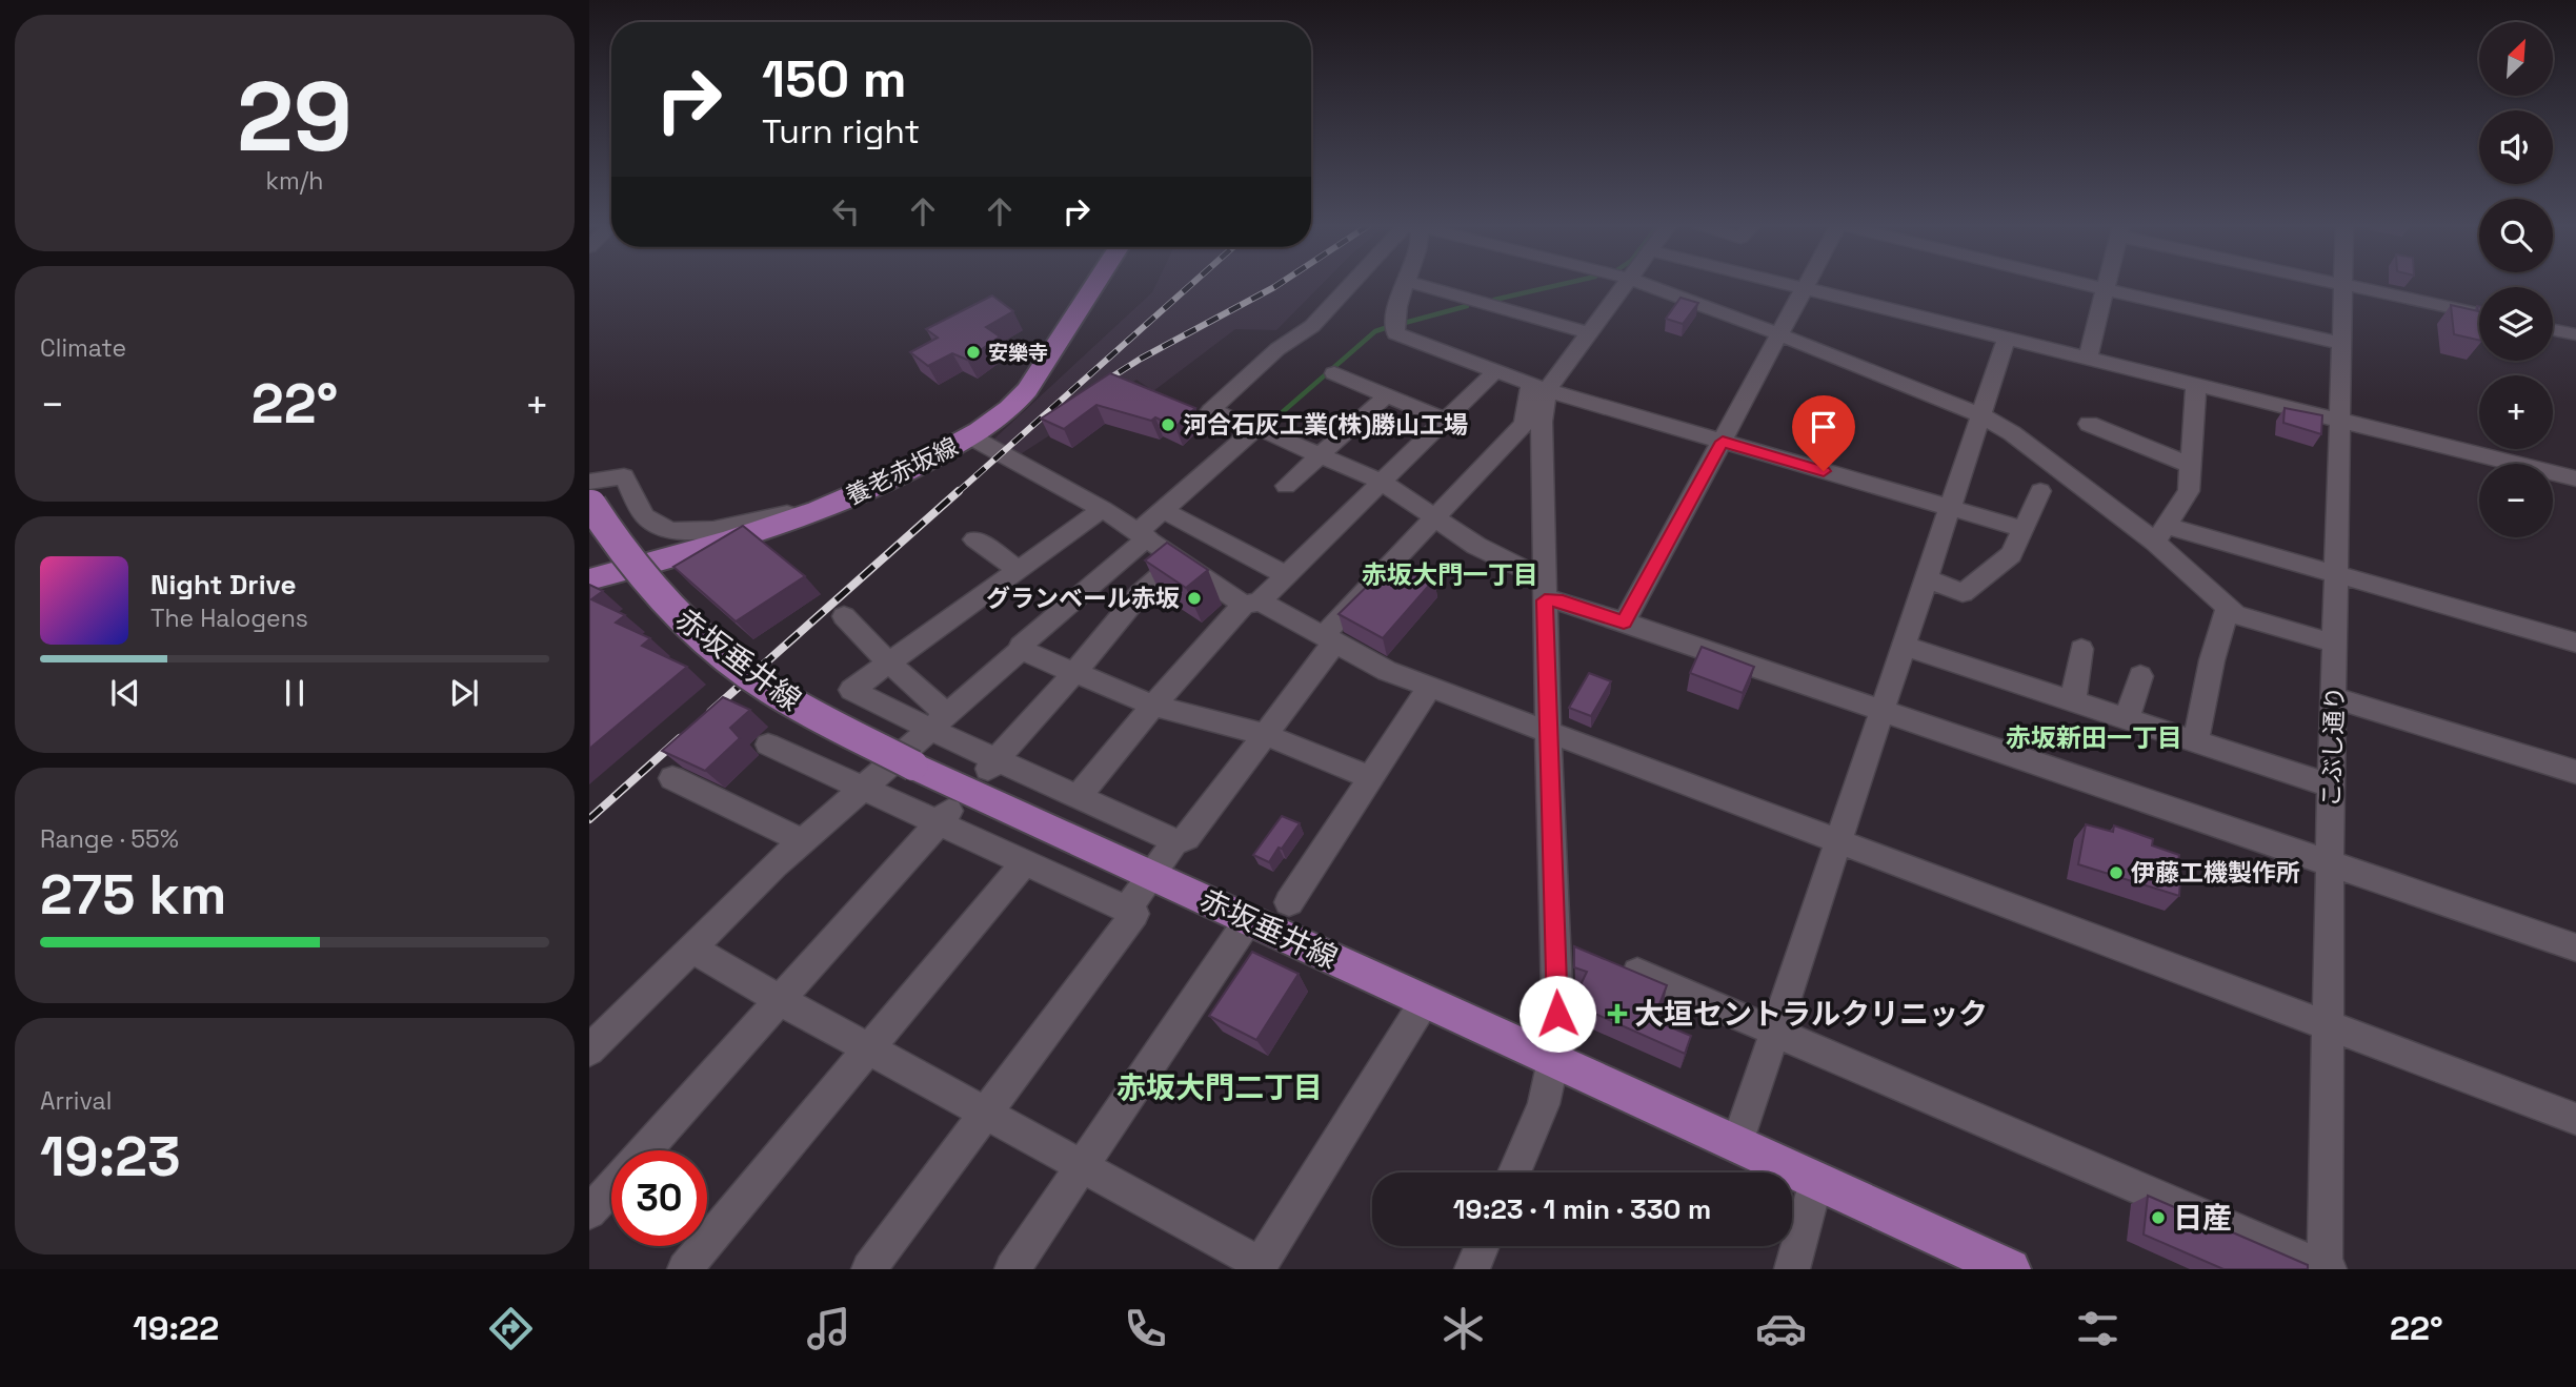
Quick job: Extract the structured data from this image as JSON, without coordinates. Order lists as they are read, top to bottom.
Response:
{
  "streets": {
    "main road": ["養老赤坂線", "赤坂垂井線"],
    "street": ["こぶし通り"]
  },
  "districts": ["赤坂大門一丁目", "赤坂新田一丁目", "赤坂大門二丁目"],
  "places": {
    "other": [
      "安樂寺",
      "河合石灰工業(株)勝山工場",
      "グランベール赤坂",
      "伊藤工機製作所",
      "日産"
    ],
    "health": ["大垣セントラルクリニック"]
  },
  "north": "top right",
  "page": {
    "tile": [
      ["29", "km/h"],
      "Climate",
      ["Range · 55%", "275 km"],
      ["Arrival", "19:23"]
    ],
    "map_buttons": ["+", "−"],
    "turn": ["150 m", "Turn right"],
    "heat": ["−", "22°", "+"],
    "song": ["Night Drive", "The Halogens"],
    "limit": "30",
    "trip": "19:23 · 1 min · 330 m",
    "tabs": ["19:22", "22°"]
  }
}
